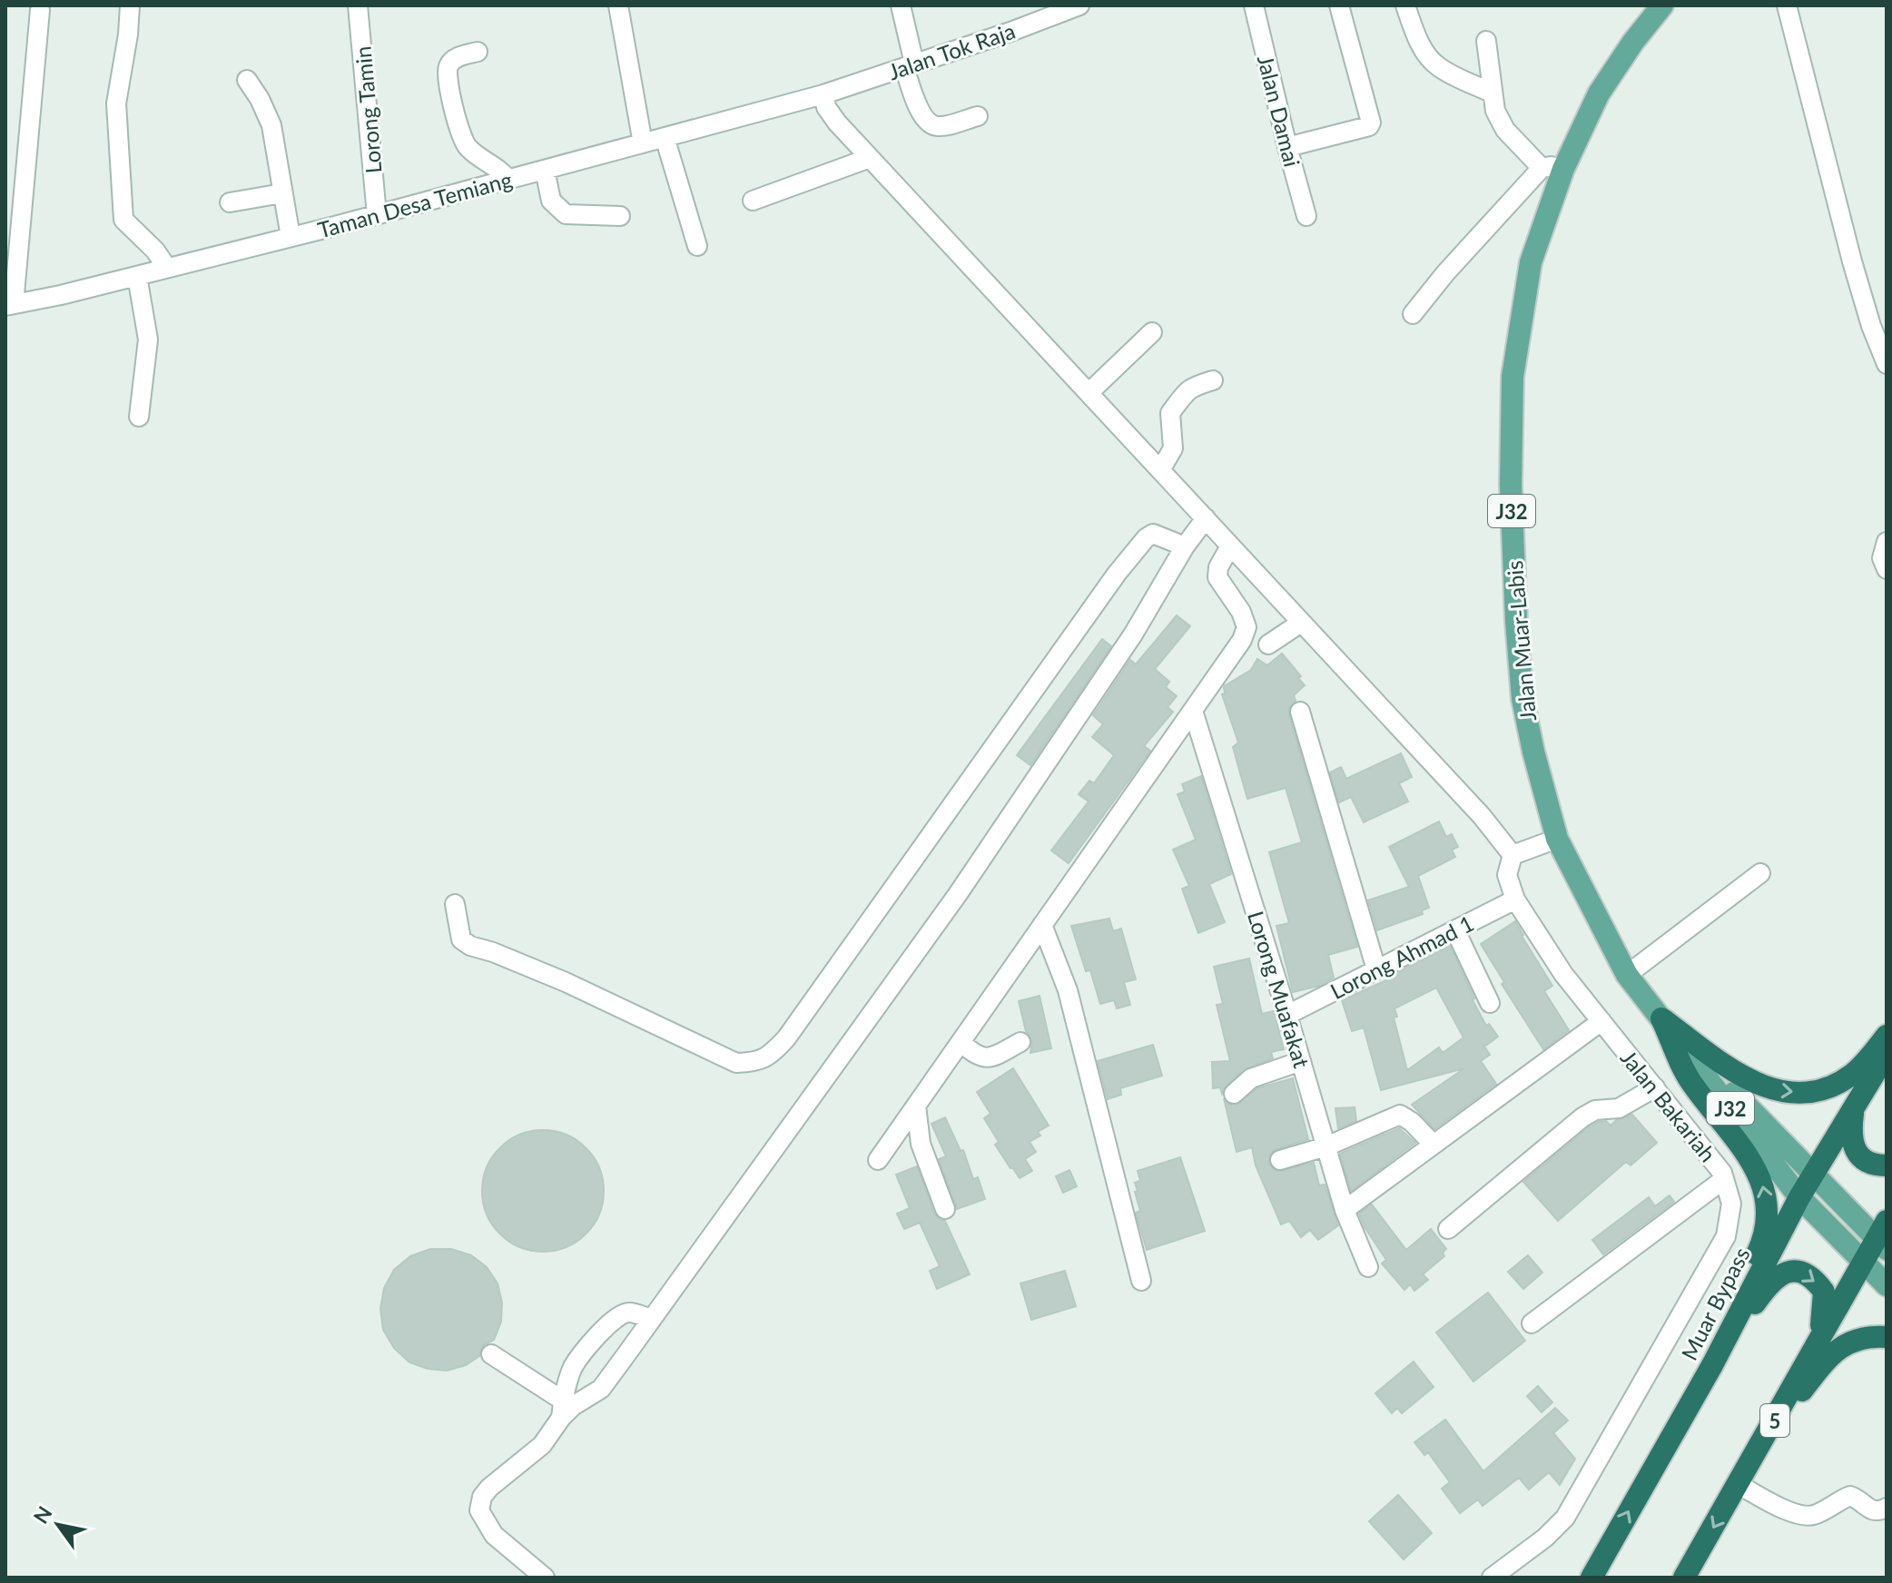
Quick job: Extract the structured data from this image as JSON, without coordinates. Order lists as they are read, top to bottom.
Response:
{
  "streets": {
    "highway": ["Muar Bypass", "5"],
    "main road": ["J32", "Jalan Muar-Labis"],
    "street": [
      "Jalan Tok Raja",
      "Lorong Tamin",
      "Jalan Damai",
      "Taman Desa Temiang",
      "Lorong Ahmad 1",
      "Lorong Muafakat",
      "Jalan Bakariah"
    ]
  },
  "crossings": [
    ["Jalan Tok Raja", "Taman Desa Temiang"],
    ["Lorong Tamin", "Taman Desa Temiang"],
    ["Jalan Muar-Labis", "Muar Bypass"],
    ["Jalan Muar-Labis", "5"],
    ["Lorong Ahmad 1", "Lorong Muafakat"],
    ["Lorong Ahmad 1", "Jalan Bakariah"]
  ],
  "north": "top left"
}
